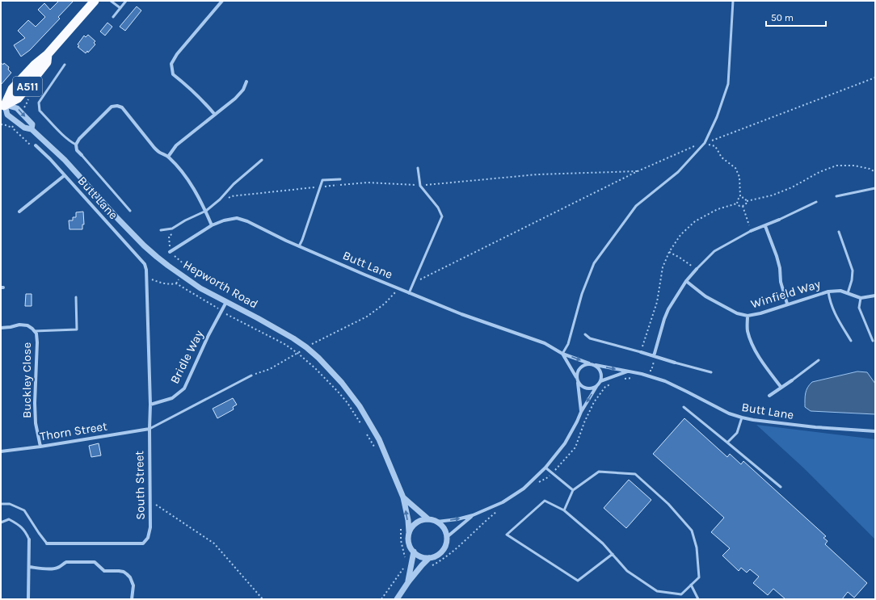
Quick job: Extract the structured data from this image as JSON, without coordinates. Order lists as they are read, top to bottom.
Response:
{
  "streets": {
    "highway": ["A511"],
    "street": [
      "Butt Lane",
      "Hepworth Road",
      "Winfield Way",
      "Bridle Way",
      "Buckley Close",
      "Thorn Street",
      "South Street"
    ]
  },
  "crossings": [
    ["A511", "Hepworth Road"],
    ["Butt Lane", "South Street"],
    ["Hepworth Road", "Bridle Way"],
    ["Bridle Way", "South Street"],
    ["Buckley Close", "Thorn Street"],
    ["Thorn Street", "South Street"]
  ],
  "scale_bar": "50 m"
}
